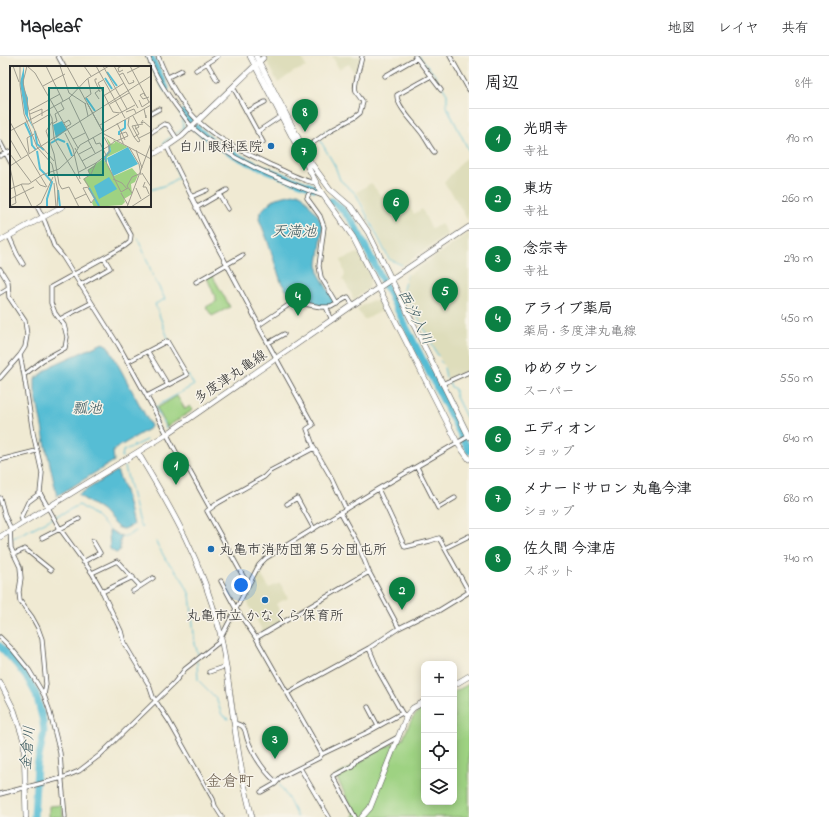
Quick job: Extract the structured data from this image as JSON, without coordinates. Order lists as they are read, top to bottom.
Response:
{
  "streets": {
    "street": ["多度津丸亀線"]
  },
  "districts": ["金倉町"],
  "water": [
    "天満池",
    "西汐入川",
    "瓢池",
    "金倉川"
  ],
  "places": ["白川眼科医院", "丸亀市消防団第５分団屯所", "丸亀市立 かなくら保育所"],
  "page": {
    "header": "Mapleaf",
    "nav": ["地図", "レイヤ", "共有"],
    "heading": ["周辺", "8件"],
    "pins": [
      "8",
      "7",
      "6",
      "5",
      "4",
      "1",
      "2",
      "3"
    ],
    "list": [
      {
        "mark": "1",
        "name": "光明寺",
        "note": "寺社",
        "value": "190 m"
      },
      {
        "mark": "2",
        "name": "東坊",
        "note": "寺社",
        "value": "260 m"
      },
      {
        "mark": "3",
        "name": "念宗寺",
        "note": "寺社",
        "value": "290 m"
      },
      {
        "mark": "4",
        "name": "アライブ薬局",
        "note": "薬局 · 多度津丸亀線",
        "value": "450 m"
      },
      {
        "mark": "5",
        "name": "ゆめタウン",
        "note": "スーパー",
        "value": "550 m"
      },
      {
        "mark": "6",
        "name": "エディオン",
        "note": "ショップ",
        "value": "640 m"
      },
      {
        "mark": "7",
        "name": "メナードサロン 丸亀今津",
        "note": "ショップ",
        "value": "680 m"
      },
      {
        "mark": "8",
        "name": "佐久間 今津店",
        "note": "スポット",
        "value": "740 m"
      }
    ],
    "map_buttons": ["+", "−"]
  }
}
